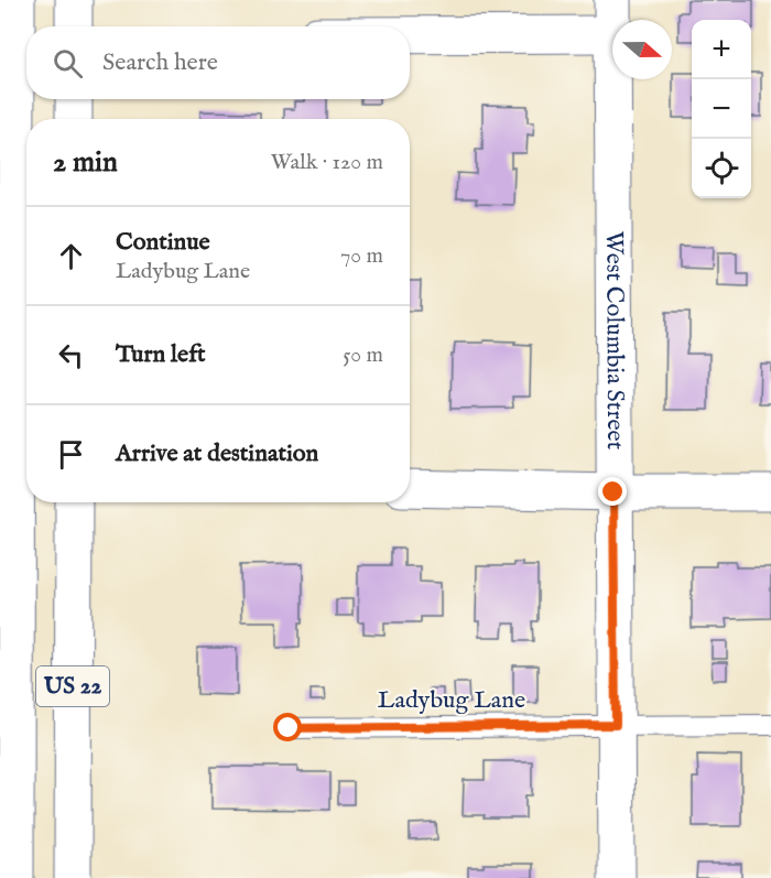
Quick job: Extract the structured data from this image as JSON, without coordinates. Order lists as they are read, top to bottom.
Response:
{
  "streets": {
    "main road": ["West Columbia Street", "US 22"],
    "lane": ["Ladybug Lane"]
  },
  "crossings": [
    ["West Columbia Street", "Ladybug Lane"]
  ],
  "north": "right",
  "page": {
    "map_buttons": ["+", "−"],
    "search": "Search here",
    "heading": ["2 min", "Walk · 120 m"],
    "list": [
      ["Continue", "Ladybug Lane", "70 m"],
      ["Turn left", "50 m"],
      "Arrive at destination"
    ]
  }
}
